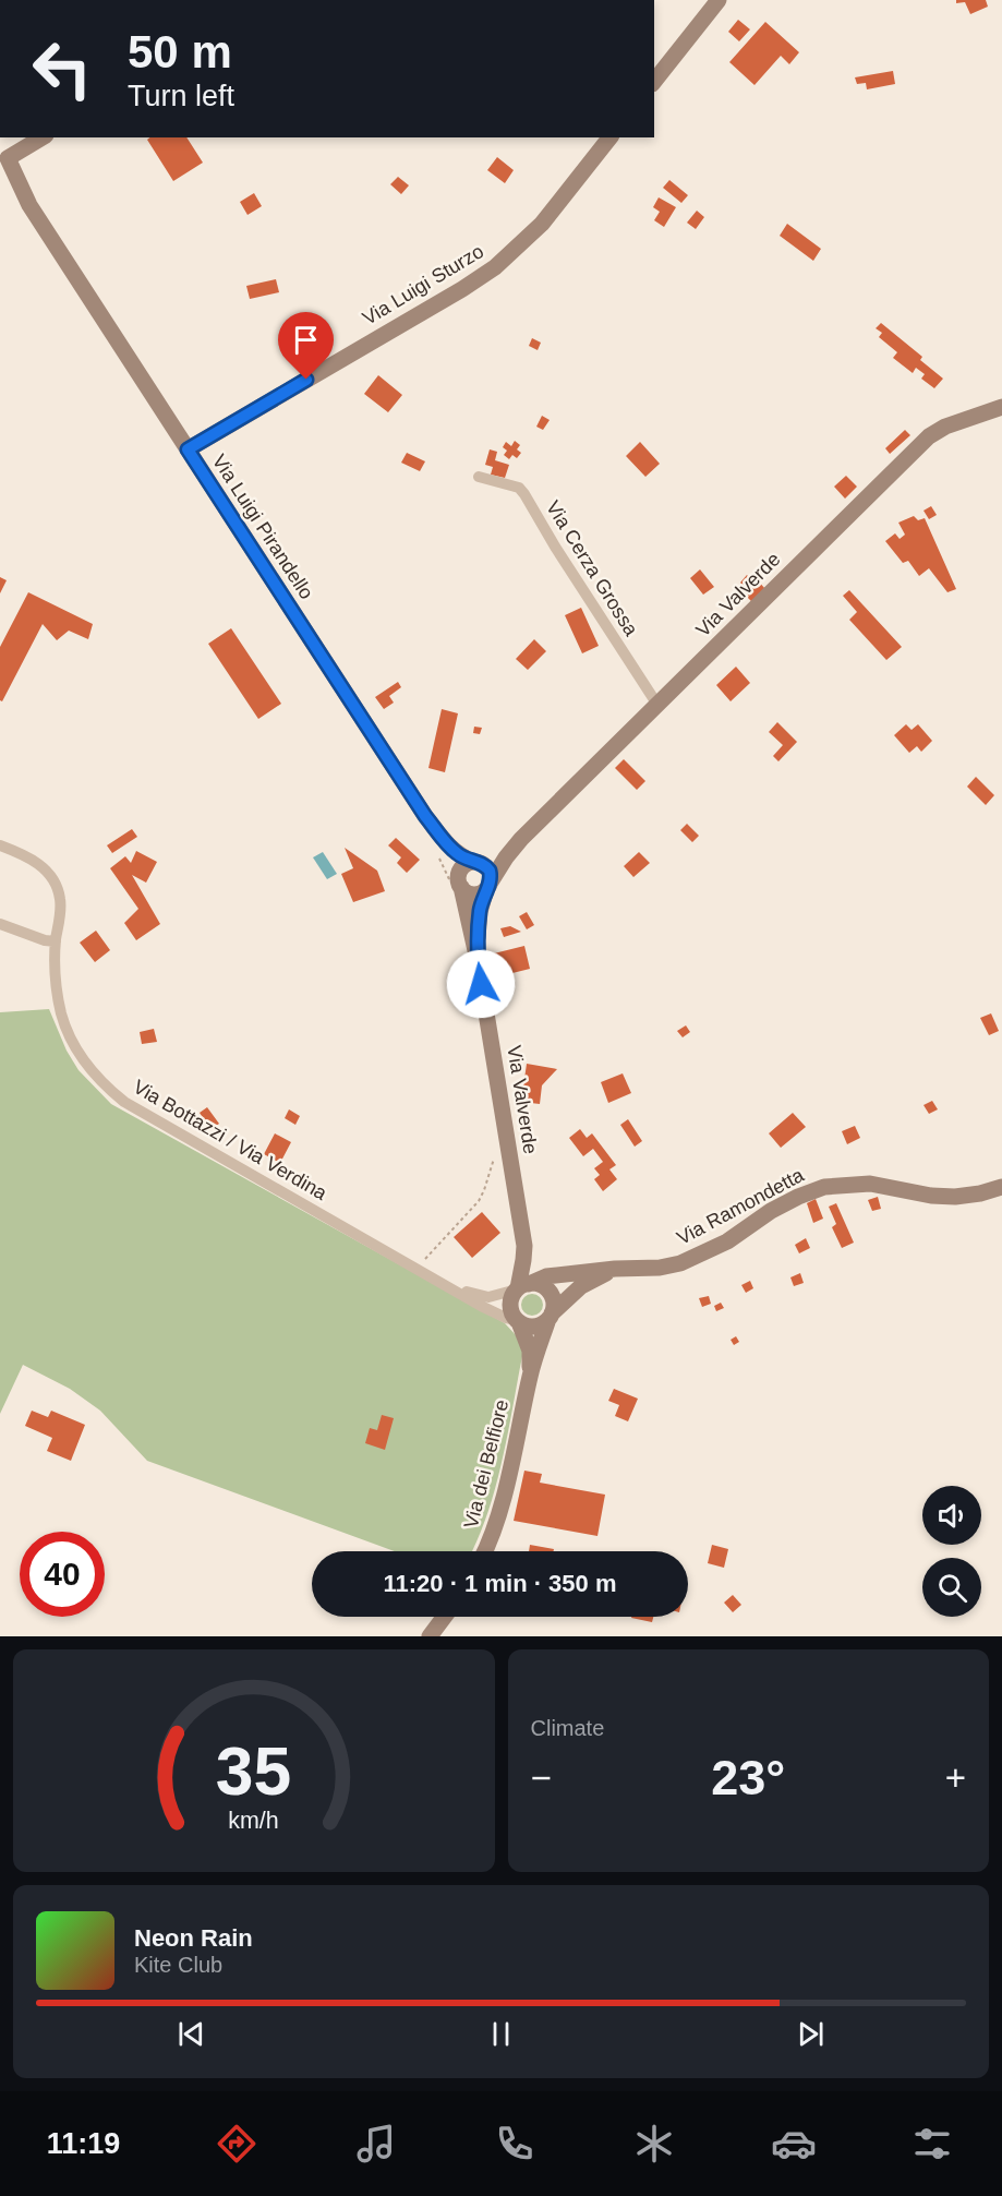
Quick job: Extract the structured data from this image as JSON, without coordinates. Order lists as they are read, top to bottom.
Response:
{
  "streets": {
    "street": [
      "Via Luigi Sturzo",
      "Via Luigi Pirandello",
      "Via Cerza Grossa",
      "Via Valverde",
      "Via Bottazzi / Via Verdina",
      "Via Ramondetta",
      "Via dei Belfiore"
    ]
  },
  "crossings": [
    ["Via Luigi Sturzo", "Via Luigi Pirandello"],
    ["Via Cerza Grossa", "Via Valverde"],
    ["Via Valverde", "Via Ramondetta"],
    ["Via Valverde", "Via dei Belfiore"],
    ["Via Ramondetta", "Via dei Belfiore"]
  ],
  "page": {
    "turn": ["50 m", "Turn left"],
    "limit": "40",
    "trip": "11:20 · 1 min · 350 m",
    "tile": "Climate",
    "heat": ["−", "23°", "+"],
    "song": ["Neon Rain", "Kite Club"],
    "tabs": "11:19",
    "gauge": ["35", "km/h"]
  }
}
